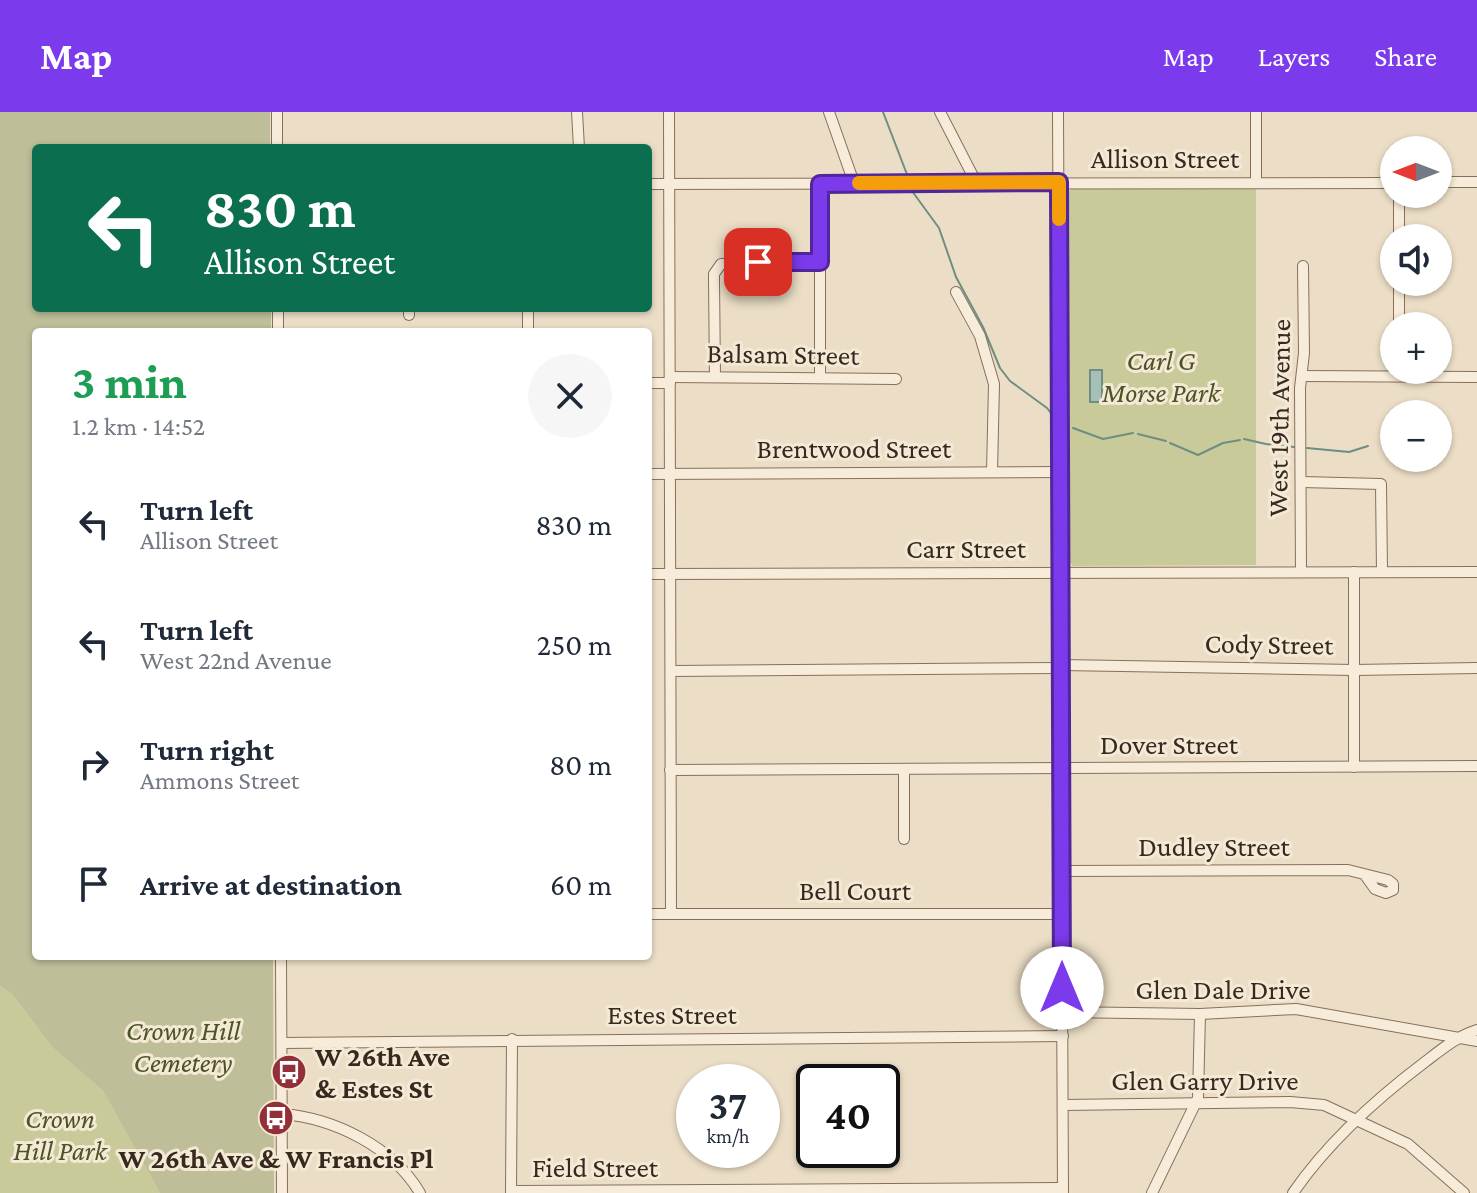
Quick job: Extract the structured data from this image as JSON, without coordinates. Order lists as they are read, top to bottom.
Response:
{
  "streets": {
    "street": [
      "Allison Street",
      "Balsam Street",
      "West 19th Avenue",
      "Brentwood Street",
      "Carr Street",
      "Cody Street",
      "Dover Street",
      "Dudley Street",
      "Bell Court",
      "Glen Dale Drive",
      "Estes Street",
      "Glen Garry Drive",
      "Field Street"
    ]
  },
  "crossings": [
    ["West 19th Avenue", "Carr Street"]
  ],
  "parks": ["Carl G Morse Park", "Crown Hill Cemetery", "Crown Hill Park"],
  "places": {
    "bus stop": ["W 26th Ave & Estes St", "W 26th Ave & W Francis Pl"]
  },
  "north": "left",
  "page": {
    "header": "Map",
    "nav": ["Map", "Layers", "Share"],
    "map_buttons": ["+", "−"],
    "turn": ["830 m", "Allison Street"],
    "heading": ["3 min", "1.2 km · 14:52"],
    "list": [
      {
        "name": "Turn left",
        "note": "Allison Street",
        "value": "830 m"
      },
      {
        "name": "Turn left",
        "note": "West 22nd Avenue",
        "value": "250 m"
      },
      {
        "name": "Turn right",
        "note": "Ammons Street",
        "value": "80 m"
      },
      {
        "name": "Arrive at destination",
        "value": "60 m"
      }
    ],
    "speed": "37 km/h",
    "limit": "40"
  }
}
